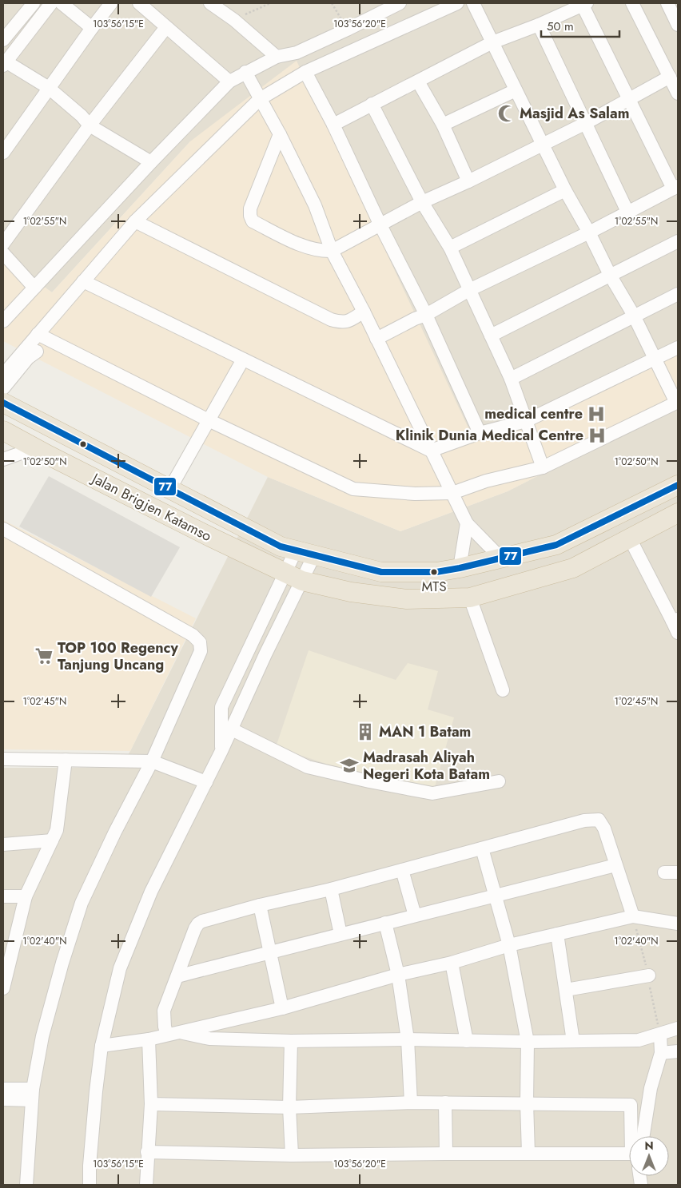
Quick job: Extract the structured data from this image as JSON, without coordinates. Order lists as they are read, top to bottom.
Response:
{
  "streets": {
    "highway": ["Jalan Brigjen Katamso"]
  },
  "places": {
    "mosque": ["Masjid As Salam"],
    "hospital": ["medical centre", "Klinik Dunia Medical Centre"],
    "other": ["MTS"],
    "supermarket": ["TOP 100 Regency Tanjung Uncang"],
    "building": ["MAN 1 Batam"],
    "school or university": ["Madrasah Aliyah Negeri Kota Batam"]
  },
  "lines": ["transit line 77"],
  "scale_bar": "50 m",
  "north": "top",
  "coordinates": [
    "103°56'15\"E",
    "103°56'20\"E",
    "1°02'55\"N",
    "1°02'50\"N",
    "1°02'45\"N",
    "1°02'40\"N"
  ]
}
